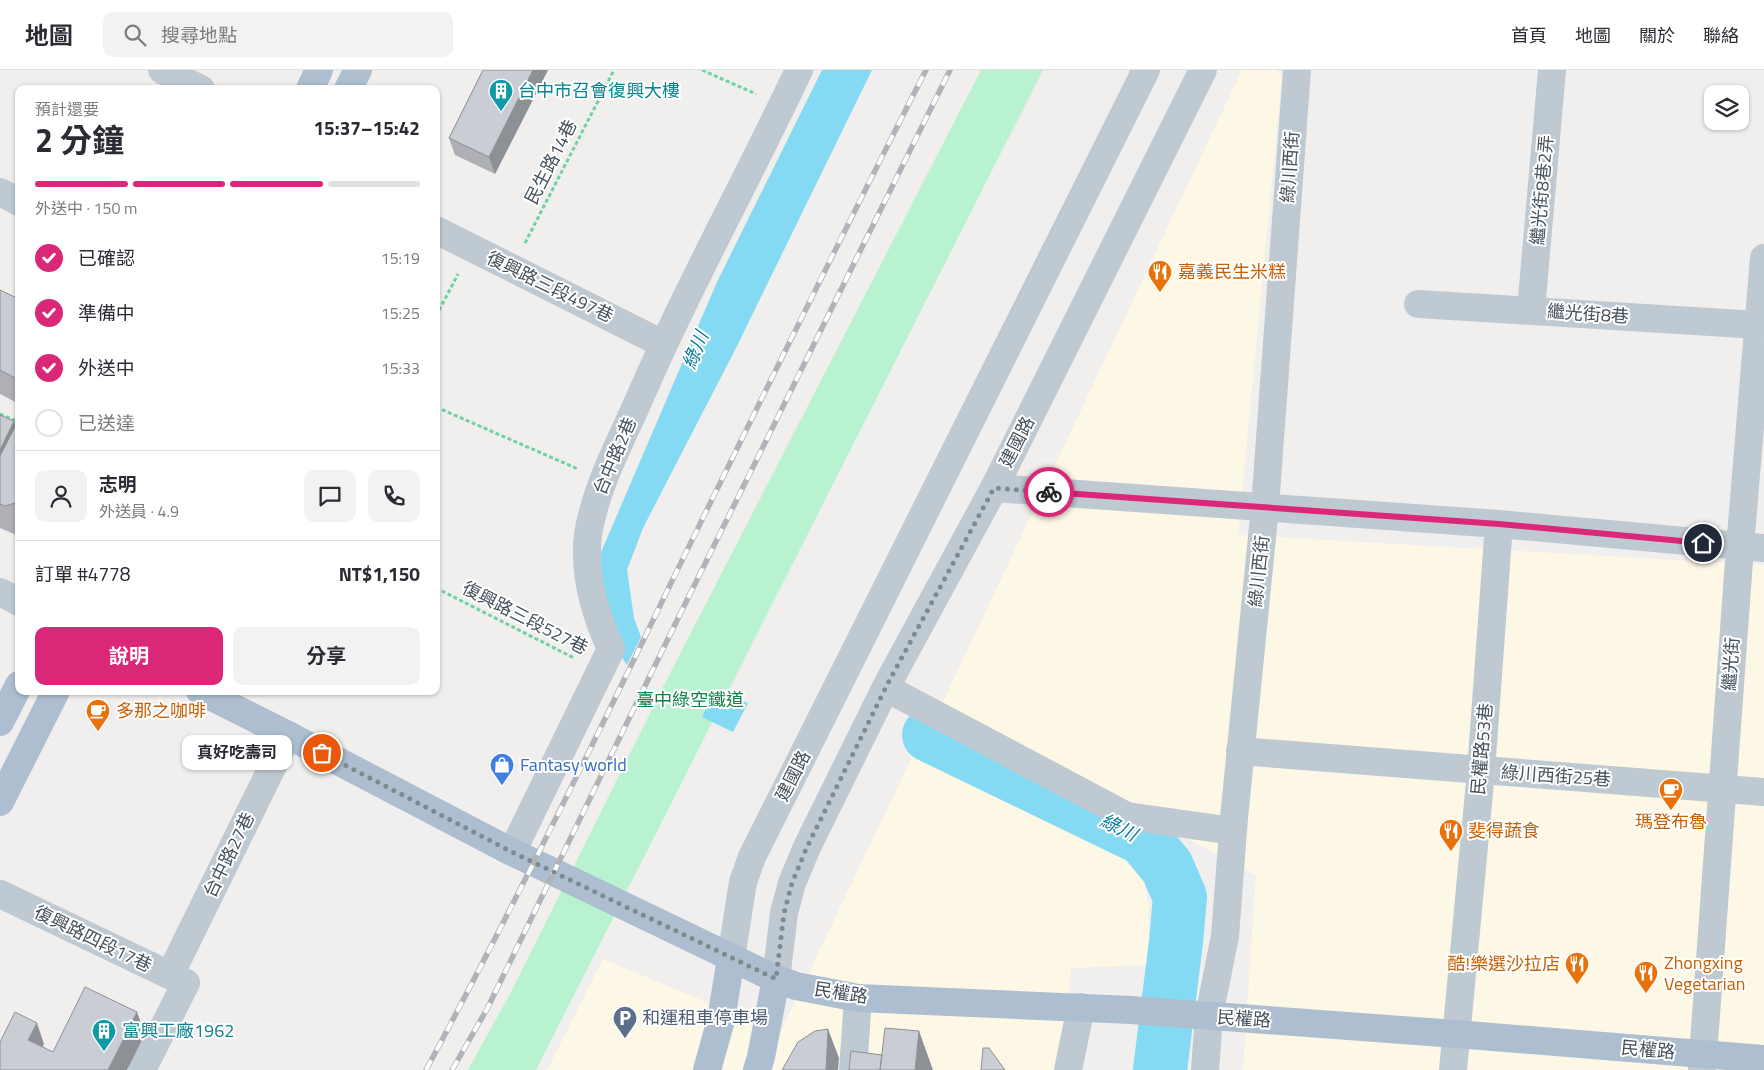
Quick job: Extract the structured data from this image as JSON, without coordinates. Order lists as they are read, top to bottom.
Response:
{
  "streets": {
    "main road": ["建國路", "民權路"],
    "street": [
      "綠川西街",
      "繼光街8巷2弄",
      "復興路三段497巷",
      "繼光街8巷",
      "台中路2巷",
      "繼光街",
      "民權路53巷",
      "綠川西街25巷",
      "台中路27巷",
      "復興路四段17巷"
    ],
    "path": ["民生路14巷", "復興路三段527巷"]
  },
  "crossings": [
    ["民生路14巷", "復興路三段497巷"],
    ["綠川西街", "綠川西街25巷"],
    ["綠川西街", "民權路"],
    ["繼光街8巷2弄", "繼光街8巷"],
    ["復興路三段497巷", "台中路2巷"],
    ["繼光街8巷", "繼光街"],
    ["建國路", "民權路"],
    ["台中路2巷", "復興路三段527巷"],
    ["台中路2巷", "民權路"],
    ["繼光街", "綠川西街25巷"],
    ["繼光街", "民權路"],
    ["民權路53巷", "綠川西街25巷"],
    ["民權路53巷", "民權路"],
    ["台中路27巷", "復興路四段17巷"],
    ["台中路27巷", "民權路"]
  ],
  "water": ["綠川"],
  "parks": ["臺中綠空鐵道"],
  "places": {
    "building": ["台中市召會復興大樓", "富興工廠1962"],
    "restaurant": [
      "嘉義民生米糕",
      "斐得蔬食",
      "酷!樂選沙拉店",
      "Zhongxing Vegetarian"
    ],
    "cafe": ["多那之咖啡", "瑪登布魯"],
    "other": ["真好吃壽司"],
    "shop": ["Fantasy world"],
    "parking": ["和運租車停車場"]
  },
  "page": {
    "header": "地圖",
    "search": "搜尋地點",
    "nav": [
      "首頁",
      "地圖",
      "關於",
      "聯絡"
    ],
    "heading": ["2 分鐘", "預計還要", "15:37–15:42"],
    "panel": [
      "志明",
      "外送員 · 4.9",
      "訂單 #4778",
      "NT$1,150"
    ],
    "bar": "外送中 · 150 m",
    "list": [
      ["已確認", "15:19"],
      ["準備中", "15:25"],
      ["外送中", "15:33"],
      "已送達"
    ],
    "buttons": ["說明", "分享"],
    "bubble": "真好吃壽司"
  }
}
